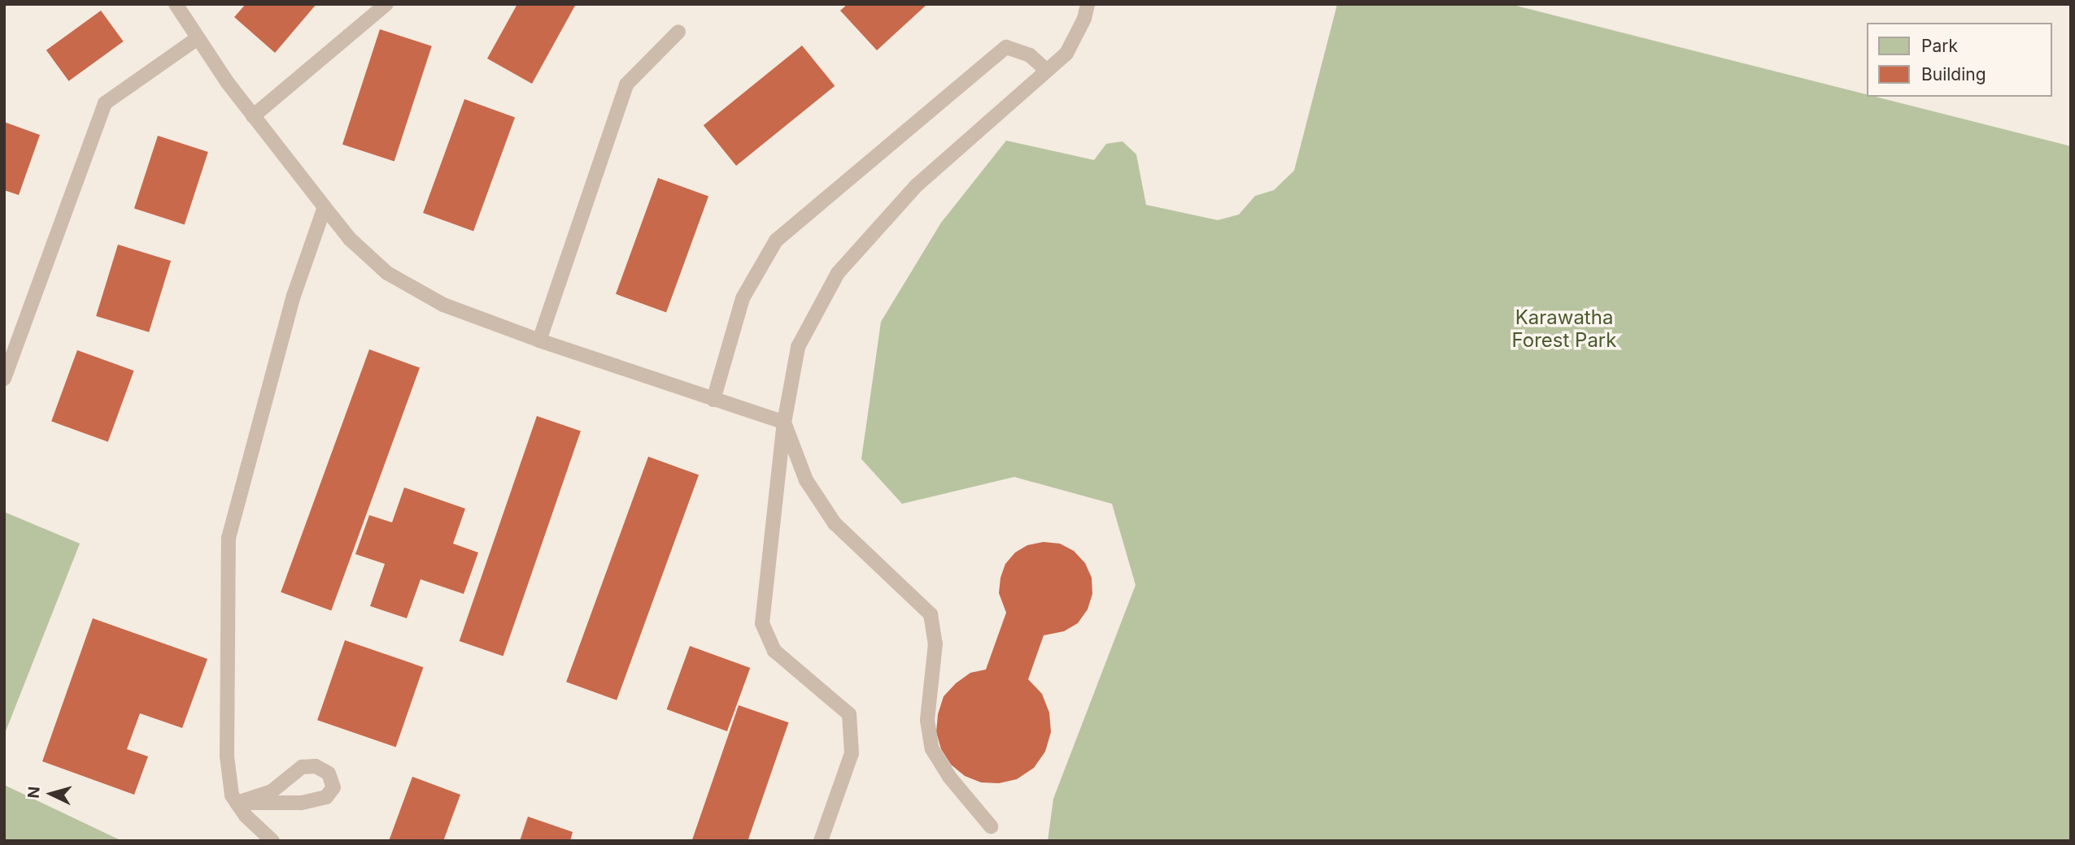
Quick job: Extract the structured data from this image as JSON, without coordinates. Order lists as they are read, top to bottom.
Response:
{
  "parks": ["Karawatha Forest Park"],
  "legend": ["Park", "Building"],
  "north": "left"
}
